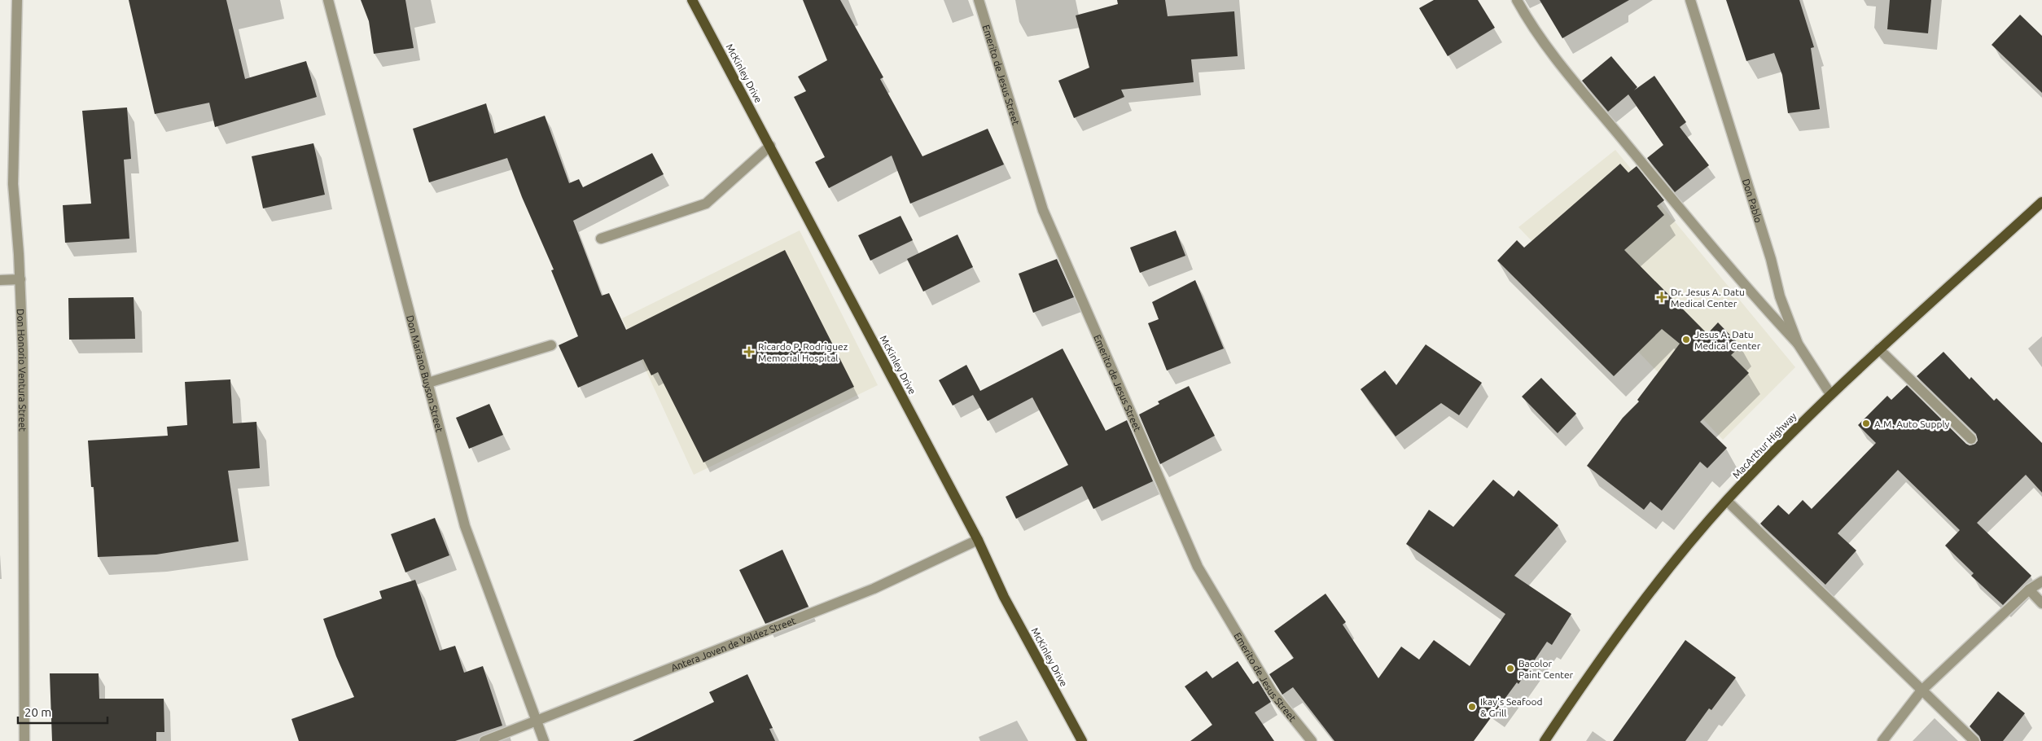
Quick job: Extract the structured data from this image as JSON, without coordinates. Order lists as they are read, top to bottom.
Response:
{
  "streets": {
    "main road": ["McKinley Drive", "MacArthur Highway"],
    "street": [
      "Emerito de Jesus Street",
      "Don Pablo",
      "Don Honorio Ventura Street",
      "Don Mariano Buyson Street",
      "Antera Joven de Valdez Street"
    ]
  },
  "crossings": [
    ["McKinley Drive", "Antera Joven de Valdez Street"],
    ["Don Pablo", "MacArthur Highway"],
    ["Don Mariano Buyson Street", "Antera Joven de Valdez Street"]
  ],
  "places": {
    "health": ["Dr. Jesus A. Datu Medical Center", "Ricardo P. Rodriguez Memorial Hospital"],
    "other": [
      "Jesus A. Datu Medical Center",
      "A.M. Auto Supply",
      "Bacolor Paint Center",
      "Ikay's Seafood & Grill"
    ]
  },
  "scale_bar": "20 m"
}
